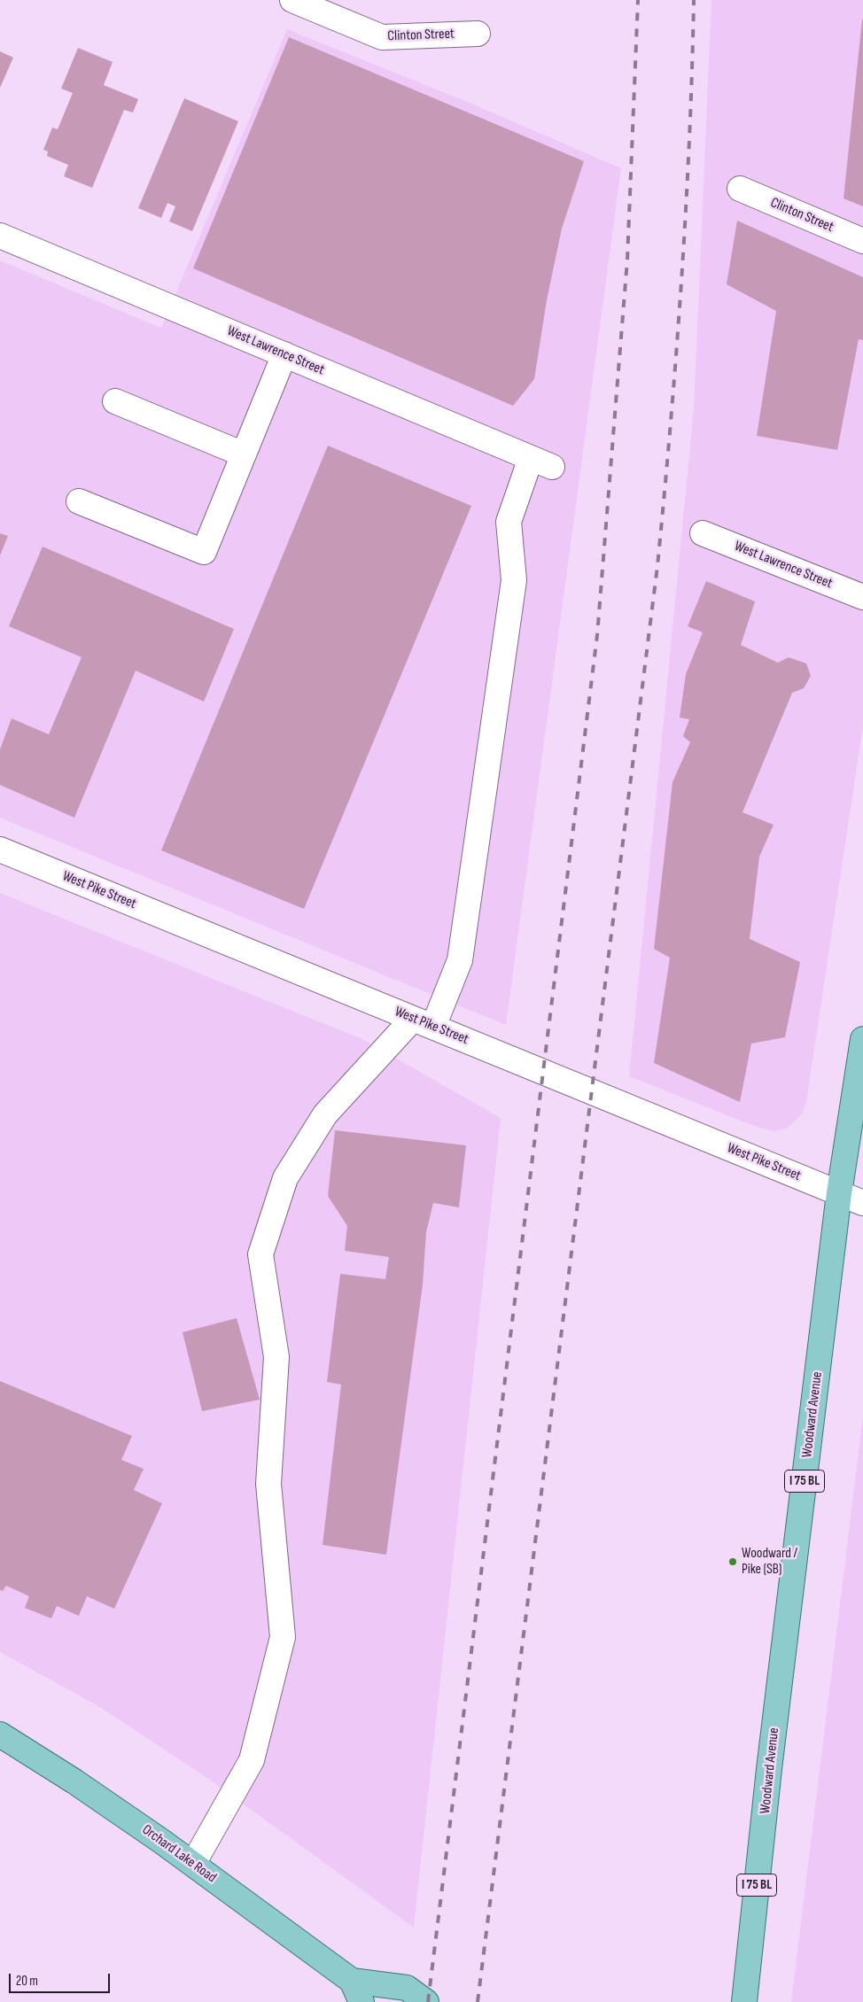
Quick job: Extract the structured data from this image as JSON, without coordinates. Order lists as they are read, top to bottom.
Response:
{
  "streets": {
    "main road": ["Woodward Avenue", "I 75 BL", "Orchard Lake Road"],
    "street": ["Clinton Street", "West Lawrence Street", "West Pike Street"]
  },
  "crossings": [
    ["West Lawrence Street", "West Pike Street"],
    ["West Pike Street", "Woodward Avenue"]
  ],
  "places": ["Woodward / Pike (SB)"],
  "scale_bar": "20 m"
}
